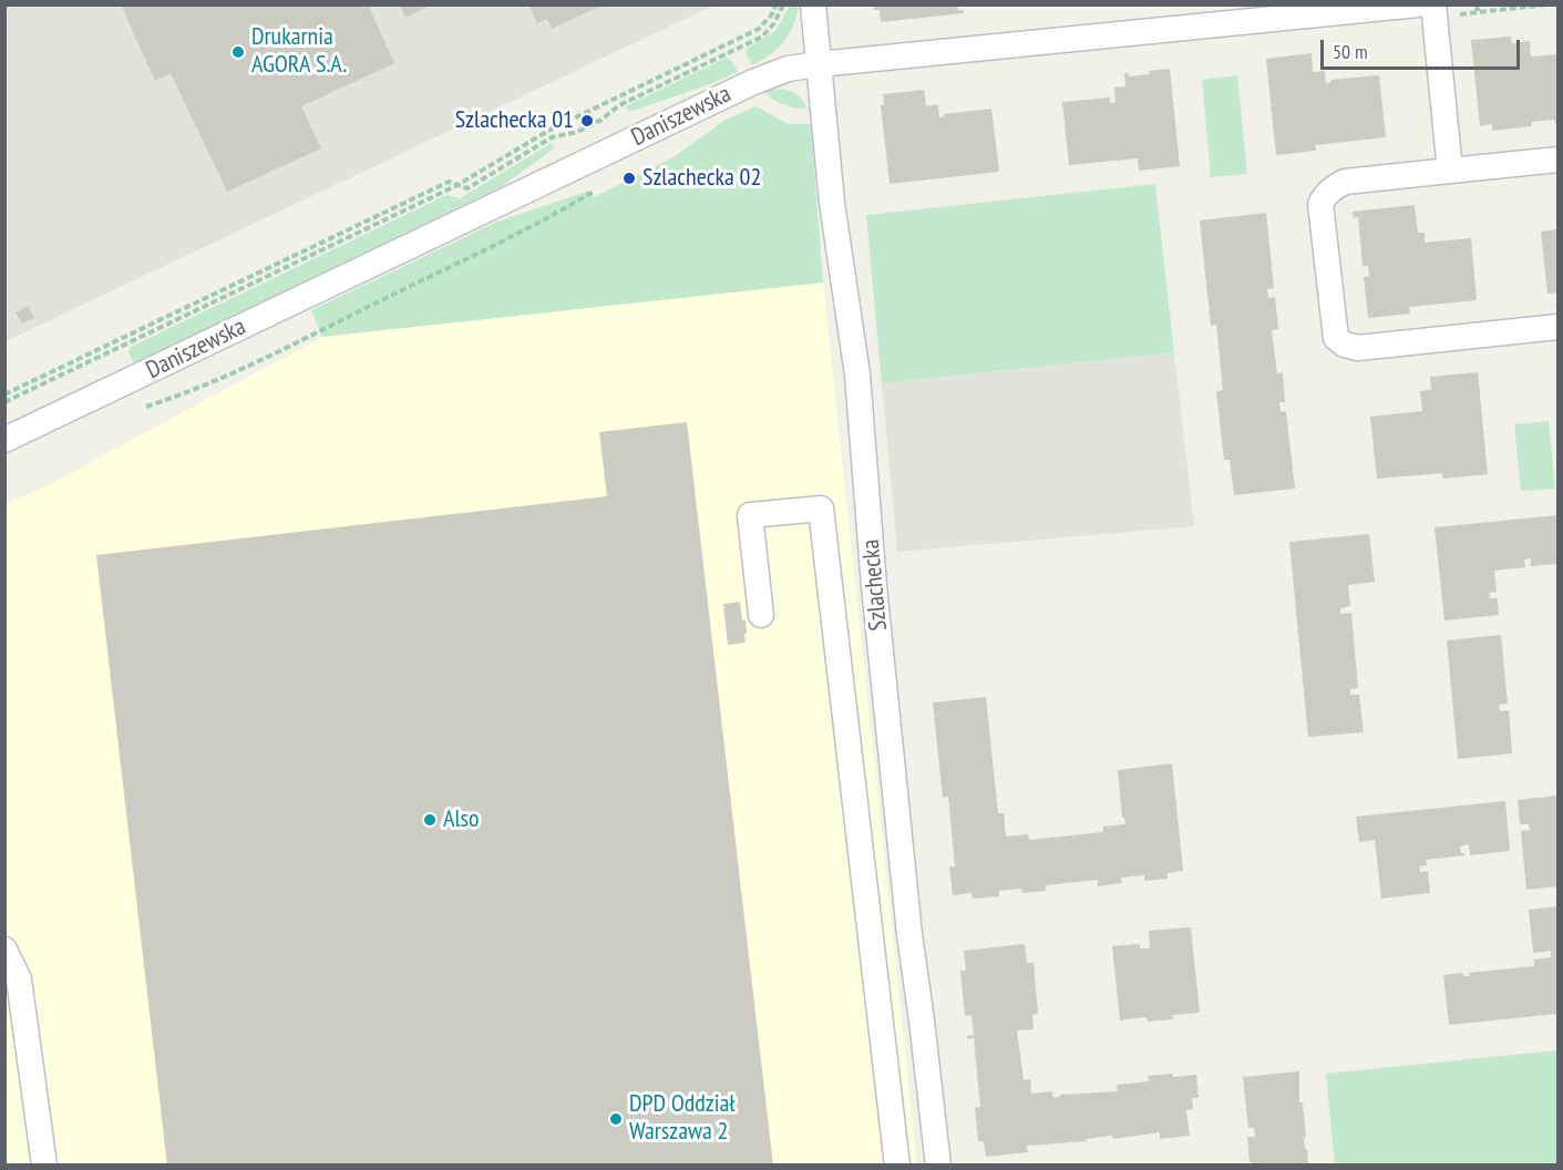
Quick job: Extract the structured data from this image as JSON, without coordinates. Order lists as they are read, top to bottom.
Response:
{
  "streets": {
    "street": ["Daniszewska", "Szlachecka"]
  },
  "crossings": [
    ["Daniszewska", "Szlachecka"]
  ],
  "places": [
    "Drukarnia AGORA S.A.",
    "Szlachecka 01",
    "Szlachecka 02",
    "Also",
    "DPD Oddział Warszawa 2"
  ],
  "scale_bar": "50 m"
}
